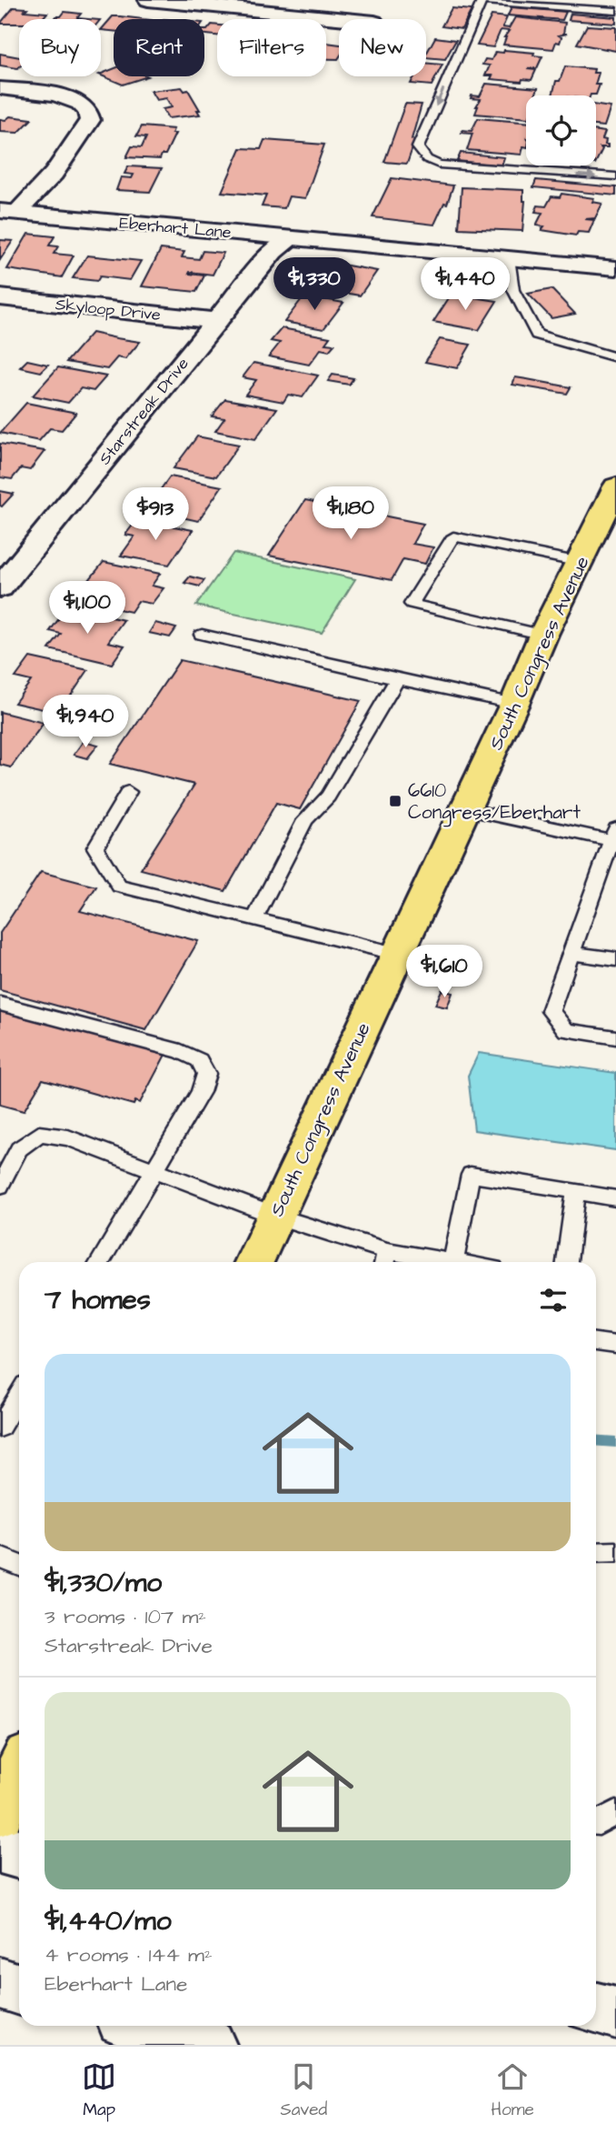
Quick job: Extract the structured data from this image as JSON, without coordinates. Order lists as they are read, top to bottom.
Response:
{
  "streets": {
    "main road": ["South Congress Avenue"],
    "street": ["Eberhart Lane", "Skyloop Drive", "Starstreak Drive"]
  },
  "crossings": [
    ["Eberhart Lane", "Starstreak Drive"],
    ["Skyloop Drive", "Starstreak Drive"]
  ],
  "places": {
    "transit": ["6610 Congress/Eberhart"]
  },
  "page": {
    "chip": [
      "Buy",
      "Rent",
      "Filters",
      "New"
    ],
    "price": [
      "$1,330",
      "$1,440",
      "$1,180",
      "$913",
      "$1,100",
      "$1,940",
      "$1,610"
    ],
    "heading": "7 homes",
    "list": [
      {
        "name": "$1,330/mo",
        "note": "3 rooms · 107 m² · Starstreak Drive"
      },
      {
        "name": "$1,440/mo",
        "note": "4 rooms · 144 m² · Eberhart Lane"
      }
    ],
    "tabs": ["Map", "Saved", "Home"]
  }
}
